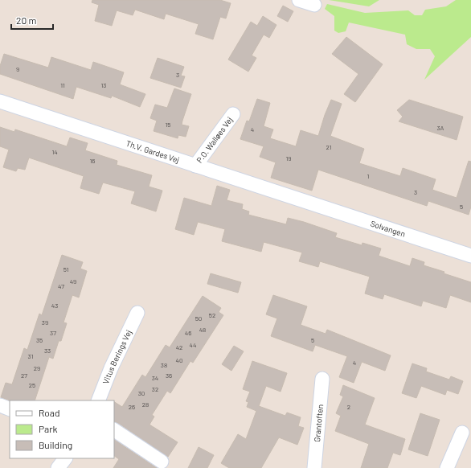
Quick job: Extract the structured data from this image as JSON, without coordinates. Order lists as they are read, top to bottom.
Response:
{
  "streets": {
    "street": [
      "P.O. Walløes Vej",
      "Th.V. Gardes Vej",
      "Solvangen",
      "Vitus Berings Vej",
      "Grantoften"
    ]
  },
  "crossings": [
    ["P.O. Walløes Vej", "Th.V. Gardes Vej"],
    ["Th.V. Gardes Vej", "Solvangen"]
  ],
  "house_numbers": [
    "9",
    "3",
    "11",
    "13",
    "15",
    "3A",
    "4",
    "21",
    "14",
    "19",
    "16",
    "1",
    "3",
    "5",
    "51",
    "49",
    "47",
    "43",
    "52",
    "50",
    "39",
    "48",
    "37",
    "46",
    "35",
    "5",
    "44",
    "42",
    "33",
    "31",
    "40",
    "4",
    "38",
    "29",
    "27",
    "36",
    "34",
    "25",
    "32",
    "30",
    "28",
    "26",
    "2"
  ],
  "legend": ["Road", "Park", "Building"],
  "scale_bar": "20 m"
}
